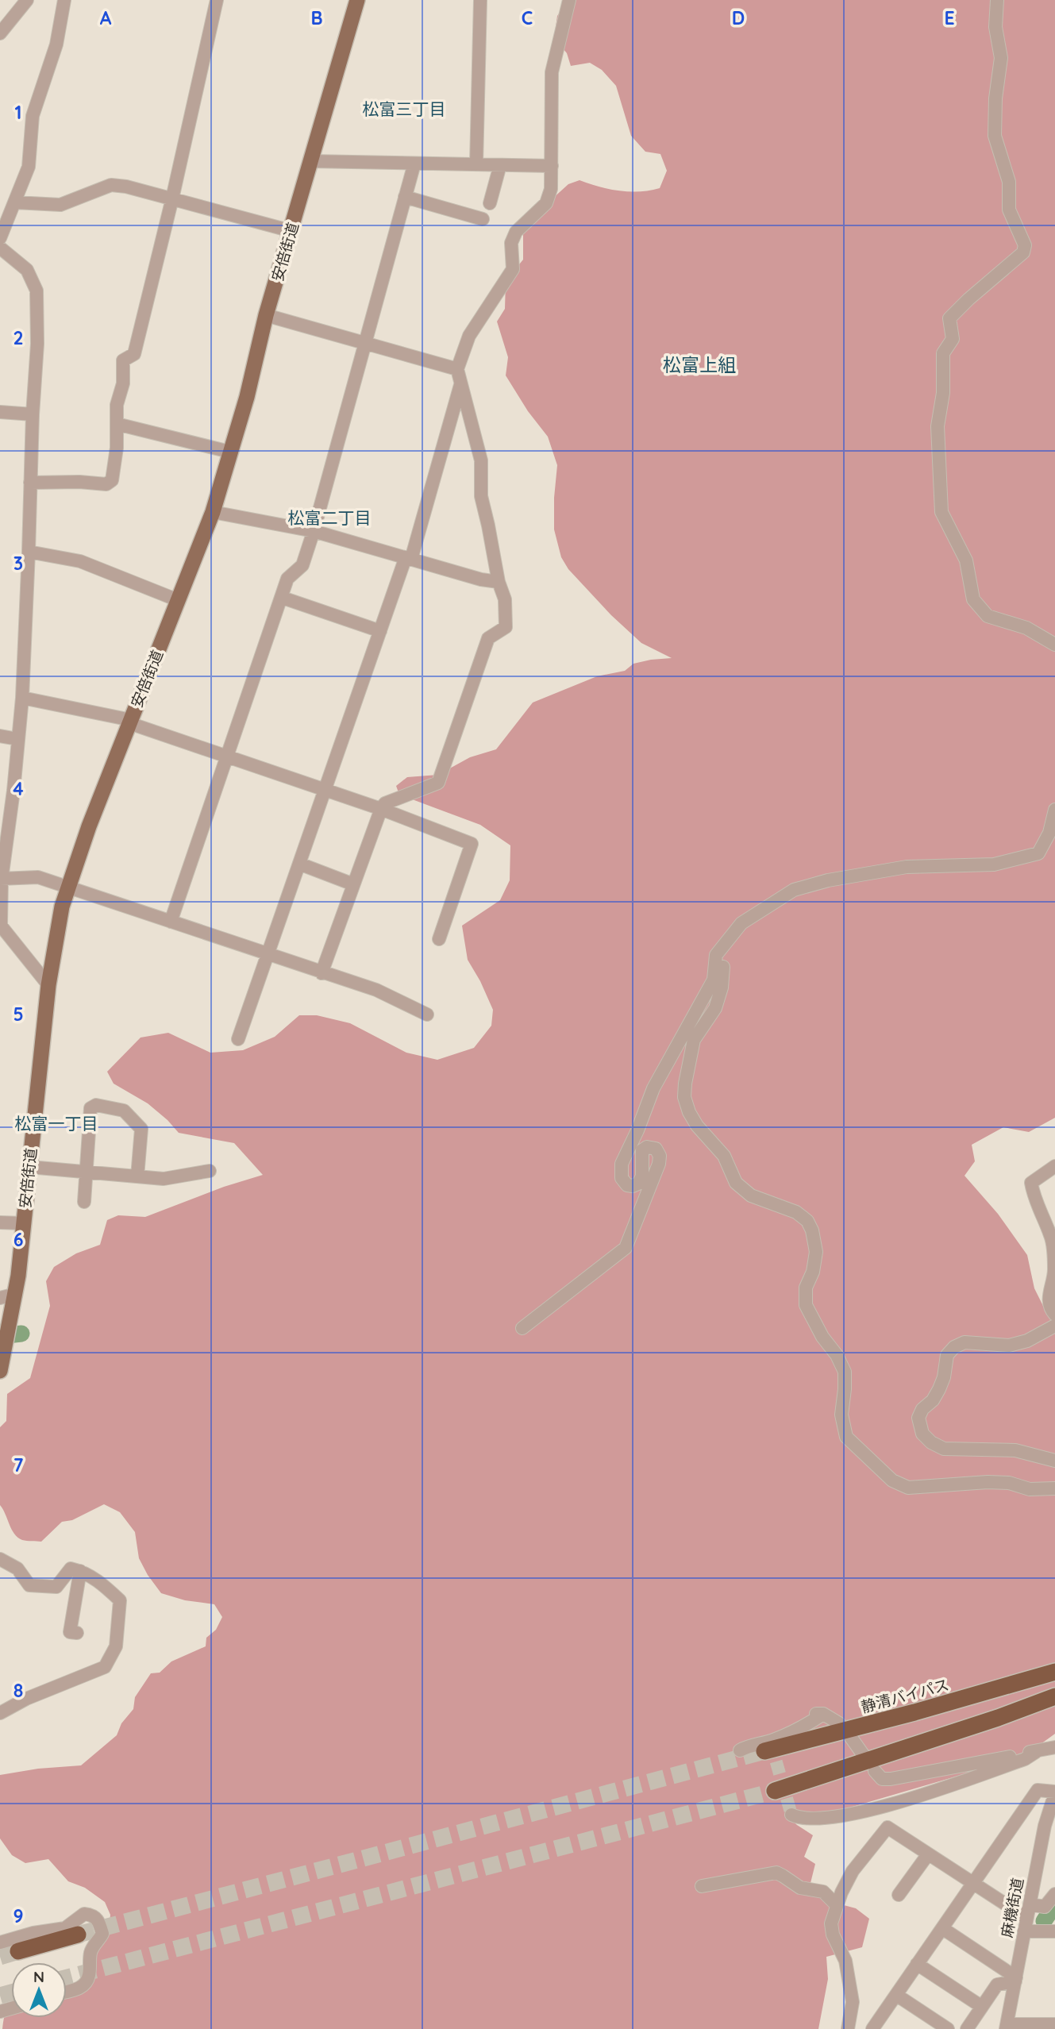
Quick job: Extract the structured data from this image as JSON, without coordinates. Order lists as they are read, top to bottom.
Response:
{
  "streets": {
    "highway": ["静清バイパス"],
    "main road": ["安倍街道"],
    "street": ["麻機街道"]
  },
  "districts": [
    "松富三丁目",
    "松富上組",
    "松富二丁目",
    "松富一丁目"
  ],
  "north": "top",
  "grid": {
    "columns": [
      "A",
      "B",
      "C",
      "D",
      "E"
    ],
    "rows": [
      "1",
      "2",
      "3",
      "4",
      "5",
      "6",
      "7",
      "8",
      "9"
    ]
  }
}
